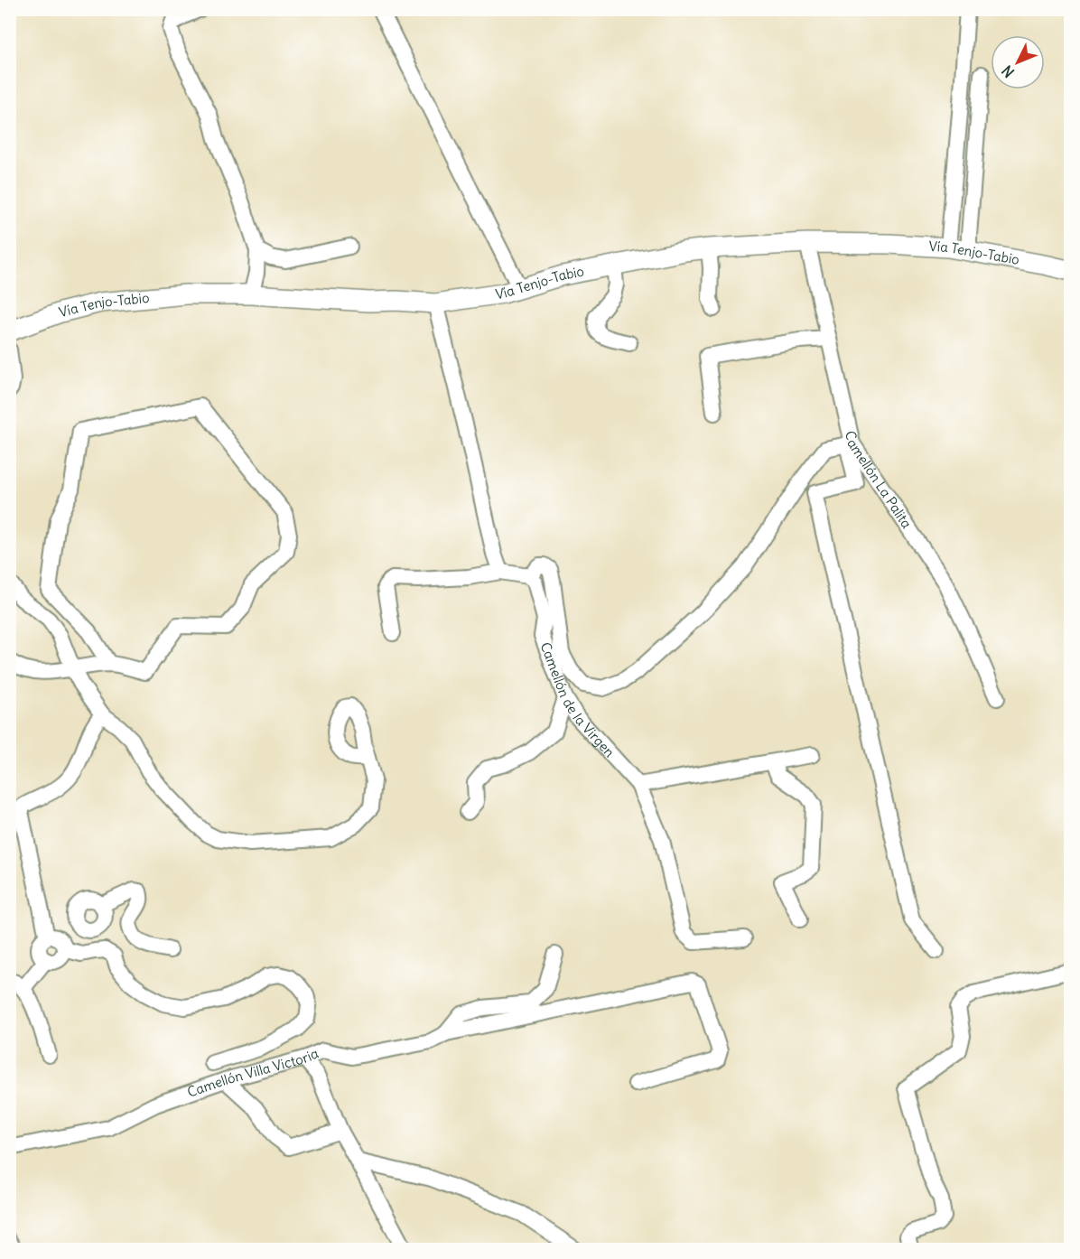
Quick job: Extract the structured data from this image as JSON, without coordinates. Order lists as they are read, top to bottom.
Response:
{
  "streets": {
    "main road": ["Vía Tenjo-Tabio"],
    "street": ["Camellón La Palita", "Camellón de la Virgen", "Camellón Villa Victoria"]
  },
  "crossings": [
    ["Vía Tenjo-Tabio", "Camellón La Palita"]
  ],
  "north": "bottom left"
}
